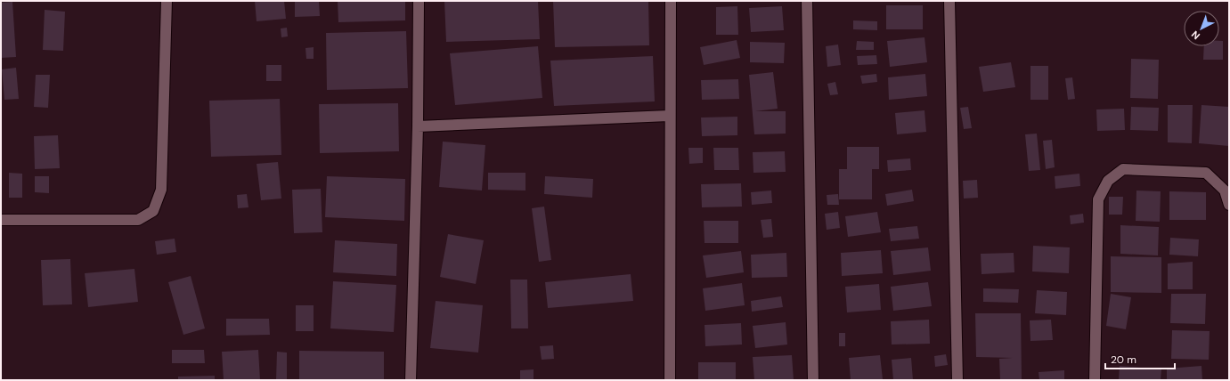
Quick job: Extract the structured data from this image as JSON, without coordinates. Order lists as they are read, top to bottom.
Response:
{
  "scale_bar": "20 m",
  "north": "bottom left"
}
